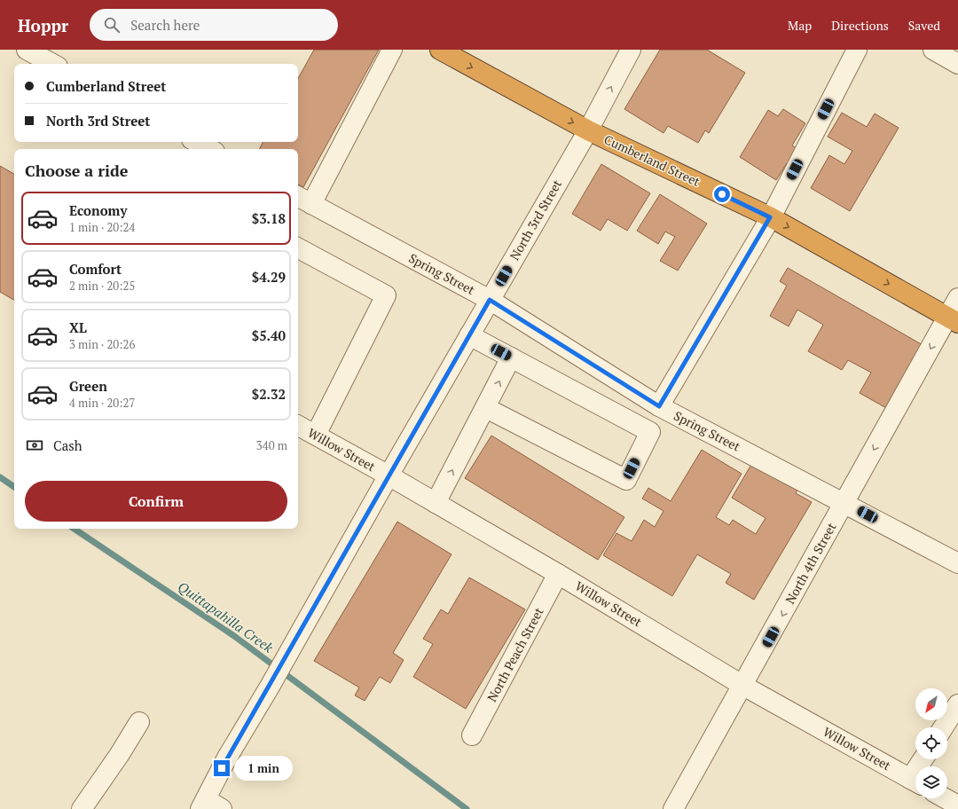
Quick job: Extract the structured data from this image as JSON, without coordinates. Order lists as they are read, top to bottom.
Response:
{
  "streets": {
    "highway": ["Cumberland Street"],
    "street": [
      "North 3rd Street",
      "Spring Street",
      "Willow Street",
      "North 4th Street",
      "North Peach Street"
    ]
  },
  "crossings": [
    ["Cumberland Street", "North 3rd Street"],
    ["Cumberland Street", "North 4th Street"],
    ["North 3rd Street", "Spring Street"],
    ["North 3rd Street", "Willow Street"],
    ["Spring Street", "North 4th Street"],
    ["Willow Street", "North 4th Street"],
    ["Willow Street", "North Peach Street"]
  ],
  "one_way": ["Cumberland Street", "North 4th Street"],
  "water": ["Quittapahilla Creek"],
  "north": "bottom left",
  "page": {
    "header": "Hoppr",
    "search": "Search here",
    "nav": ["Map", "Directions", "Saved"],
    "banner": ["Cumberland Street", "North 3rd Street"],
    "heading": "Choose a ride",
    "list": [
      {
        "name": "Economy",
        "note": "1 min · 20:24",
        "value": "$3.18"
      },
      {
        "name": "Comfort",
        "note": "2 min · 20:25",
        "value": "$4.29"
      },
      {
        "name": "XL",
        "note": "3 min · 20:26",
        "value": "$5.40"
      },
      {
        "name": "Green",
        "note": "4 min · 20:27",
        "value": "$2.32"
      }
    ],
    "pay": ["Cash", "340 m"],
    "buttons": "Confirm",
    "bubble": "1 min"
  }
}
